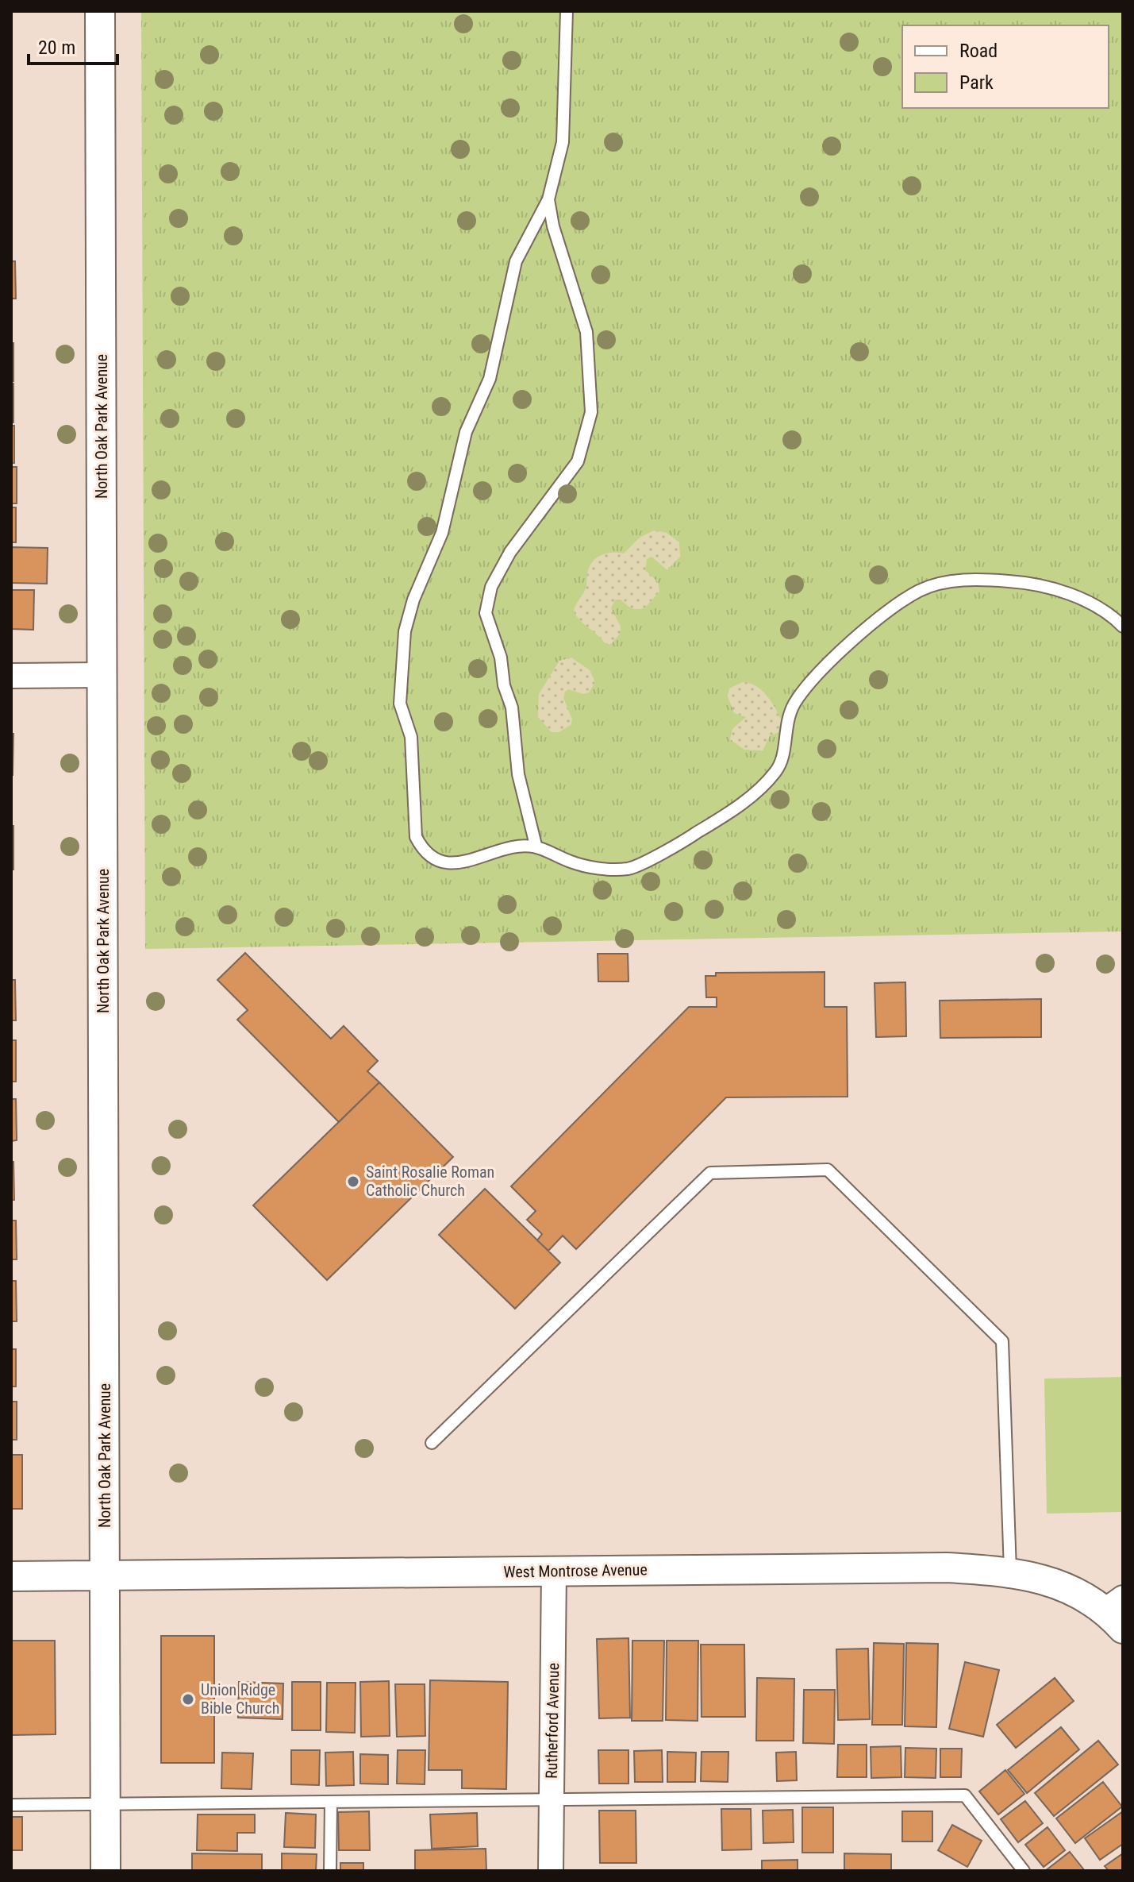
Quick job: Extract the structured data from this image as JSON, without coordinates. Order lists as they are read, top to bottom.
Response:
{
  "streets": {
    "street": ["North Oak Park Avenue", "West Montrose Avenue", "Rutherford Avenue"]
  },
  "crossings": [
    ["North Oak Park Avenue", "West Montrose Avenue"],
    ["West Montrose Avenue", "Rutherford Avenue"]
  ],
  "places": ["Saint Rosalie Roman Catholic Church", "Union Ridge Bible Church"],
  "legend": ["Road", "Park"],
  "scale_bar": "20 m"
}
